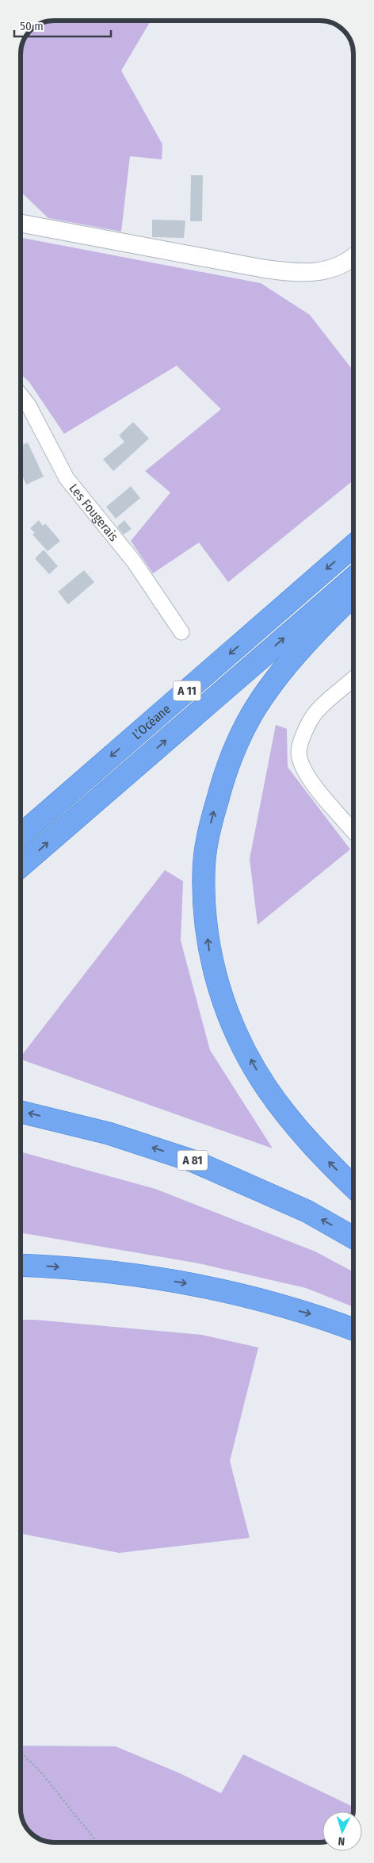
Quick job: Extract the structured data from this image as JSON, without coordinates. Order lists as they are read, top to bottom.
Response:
{
  "streets": {
    "highway": ["A 11", "L’Océane", "A 81"],
    "street": ["Les Fougerais"]
  },
  "scale_bar": "50 m",
  "north": "bottom"
}
